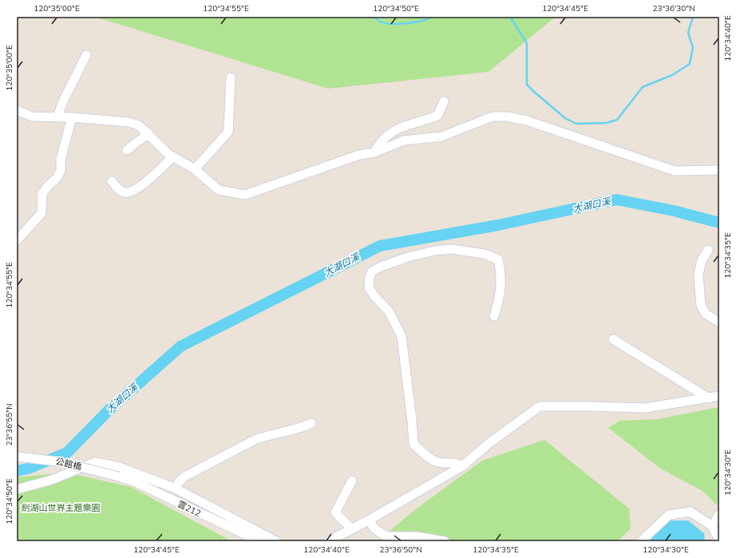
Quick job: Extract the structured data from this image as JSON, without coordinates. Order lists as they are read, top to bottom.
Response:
{
  "streets": {
    "street": ["公館橋", "雲212"]
  },
  "crossings": [
    ["公館橋", "雲212"]
  ],
  "water": ["大湖口溪"],
  "parks": ["劍湖山世界主題樂園"],
  "coordinates": [
    "120°35'00\"E",
    "120°34'55\"E",
    "120°34'50\"E",
    "120°34'45\"E",
    "23°36'30\"N",
    "120°34'40\"E",
    "120°34'35\"E",
    "23°36'55\"N",
    "120°34'30\"E",
    "23°36'50\"N"
  ]
}
